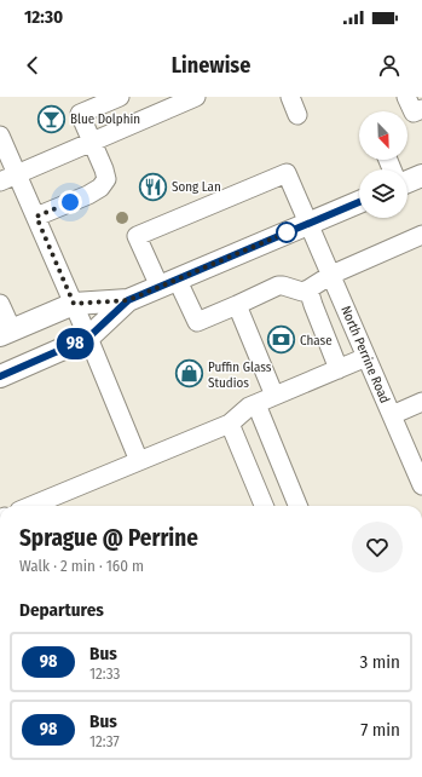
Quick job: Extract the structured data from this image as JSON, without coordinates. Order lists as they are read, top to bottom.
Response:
{
  "streets": {
    "street": ["North Perrine Road"]
  },
  "places": {
    "bar": ["Blue Dolphin"],
    "restaurant": ["Song Lan"],
    "bank": ["Chase"],
    "shop": ["Puffin Glass Studios"]
  },
  "lines": ["bus line 98"],
  "north": "bottom right",
  "page": {
    "status": "12:30",
    "header": "Linewise",
    "on_map": "98",
    "heading": [
      ["Sprague @ Perrine", "Walk · 2 min · 160 m"],
      "Departures"
    ],
    "list": [
      {
        "mark": "98",
        "name": "Bus",
        "note": "12:33",
        "value": "3 min"
      },
      {
        "mark": "98",
        "name": "Bus",
        "note": "12:37",
        "value": "7 min"
      }
    ]
  }
}
